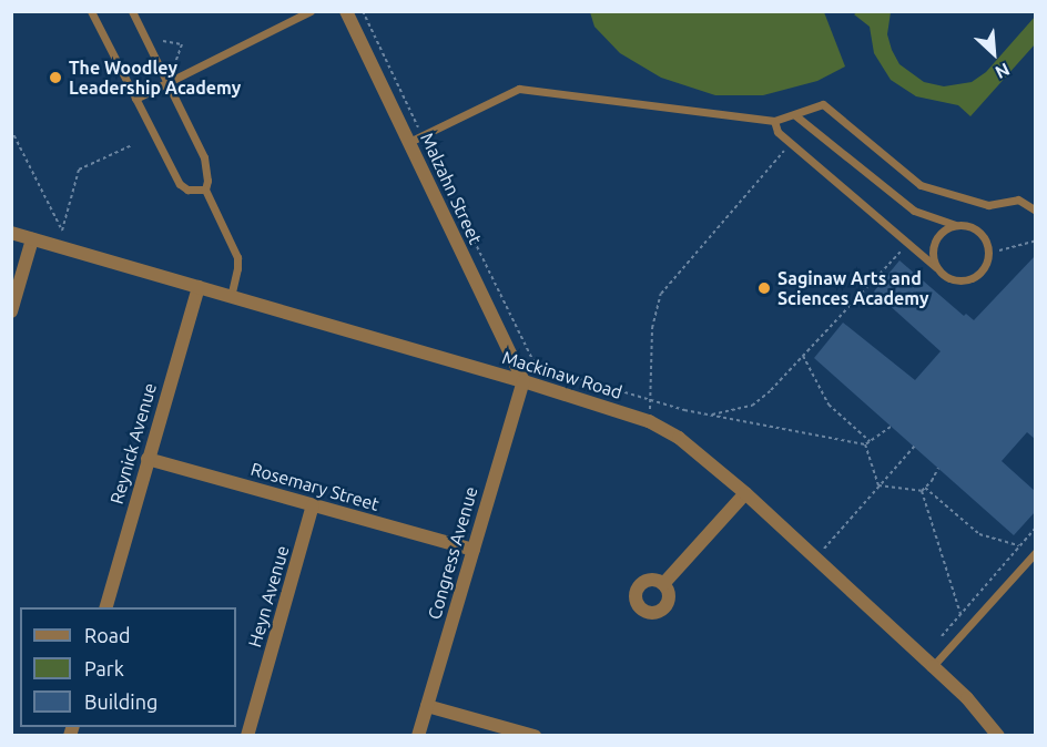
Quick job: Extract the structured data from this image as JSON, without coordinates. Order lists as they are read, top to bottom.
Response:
{
  "streets": {
    "street": [
      "Malzahn Street",
      "Mackinaw Road",
      "Reynick Avenue",
      "Rosemary Street",
      "Congress Avenue",
      "Heyn Avenue"
    ]
  },
  "crossings": [
    ["Malzahn Street", "Mackinaw Road"],
    ["Malzahn Street", "Congress Avenue"],
    ["Mackinaw Road", "Reynick Avenue"],
    ["Mackinaw Road", "Congress Avenue"],
    ["Reynick Avenue", "Rosemary Street"],
    ["Rosemary Street", "Congress Avenue"],
    ["Rosemary Street", "Heyn Avenue"]
  ],
  "places": ["The Woodley Leadership Academy", "Saginaw Arts and Sciences Academy"],
  "legend": ["Road", "Park", "Building"],
  "north": "bottom right"
}
